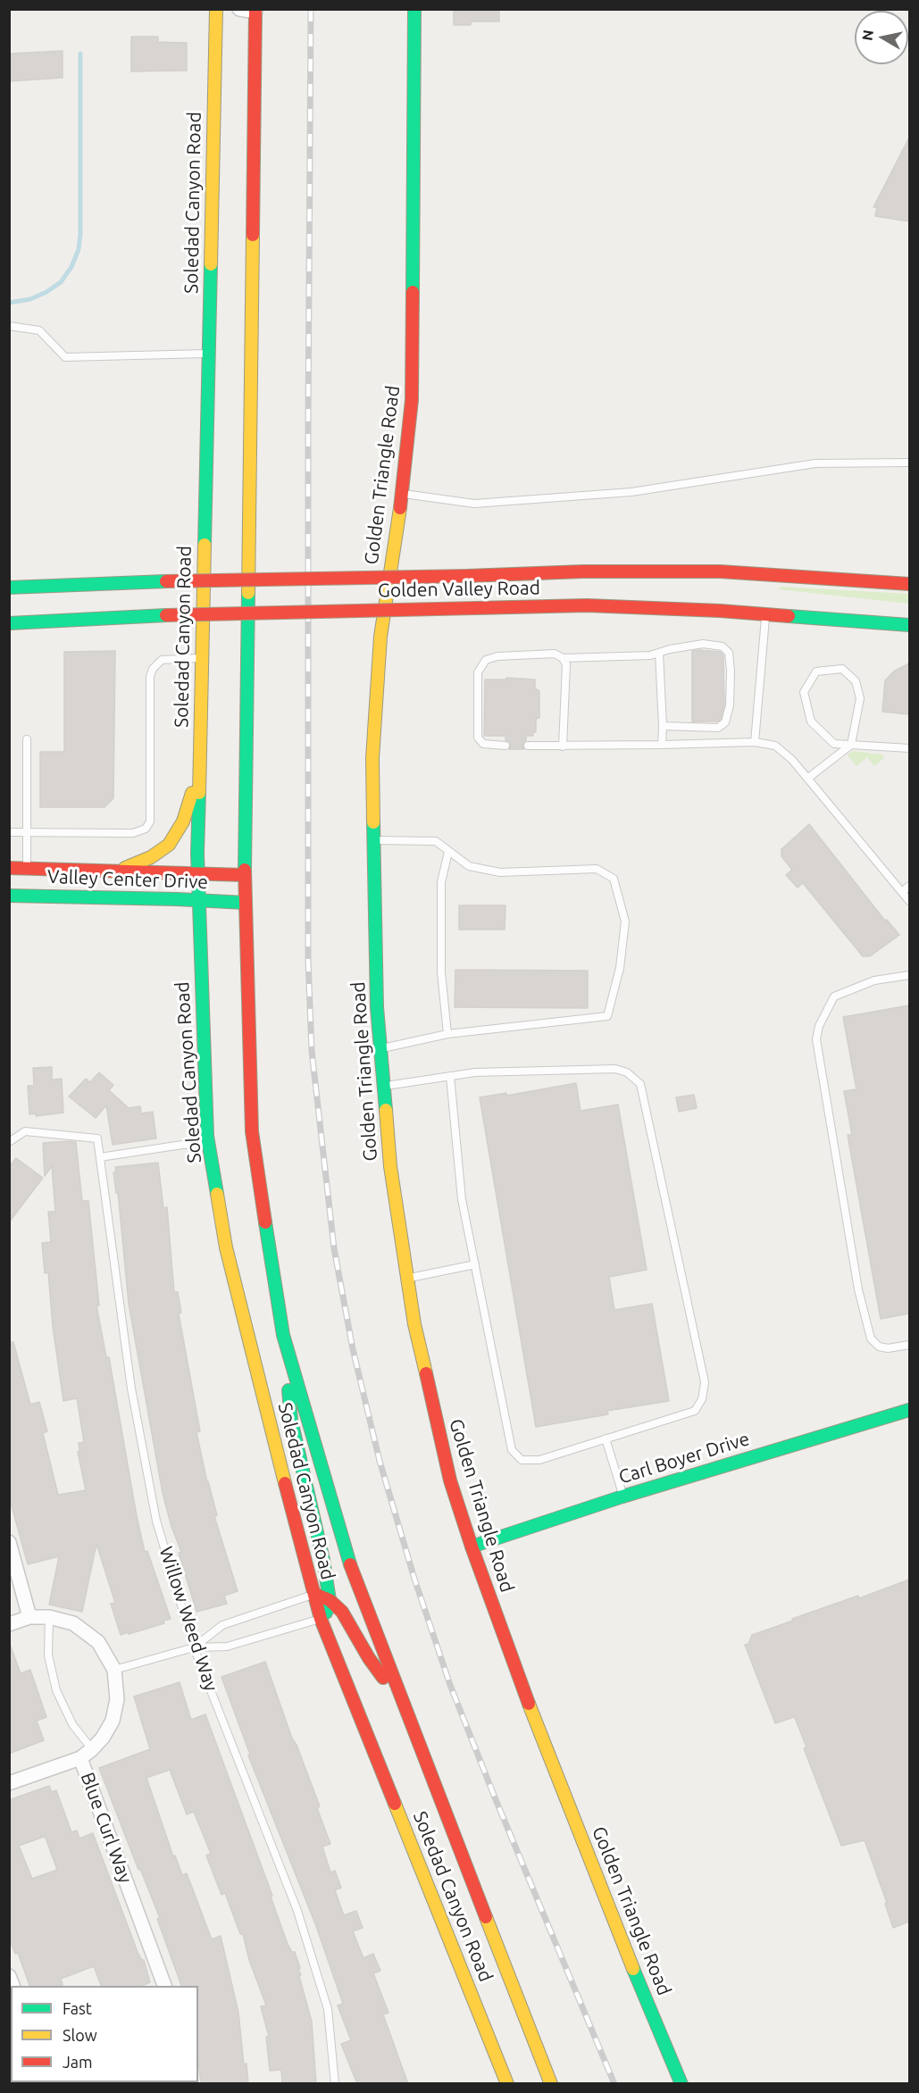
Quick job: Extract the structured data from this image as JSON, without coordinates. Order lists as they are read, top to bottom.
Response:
{
  "streets": {
    "main road": [
      "Soledad Canyon Road",
      "Golden Triangle Road",
      "Golden Valley Road",
      "Valley Center Drive",
      "Carl Boyer Drive"
    ],
    "street": ["Blue Curl Way"],
    "lane": ["Willow Weed Way"]
  },
  "crossings": [
    ["Soledad Canyon Road", "Valley Center Drive"],
    ["Golden Triangle Road", "Carl Boyer Drive"]
  ],
  "legend": ["Fast", "Slow", "Jam"],
  "north": "left"
}
